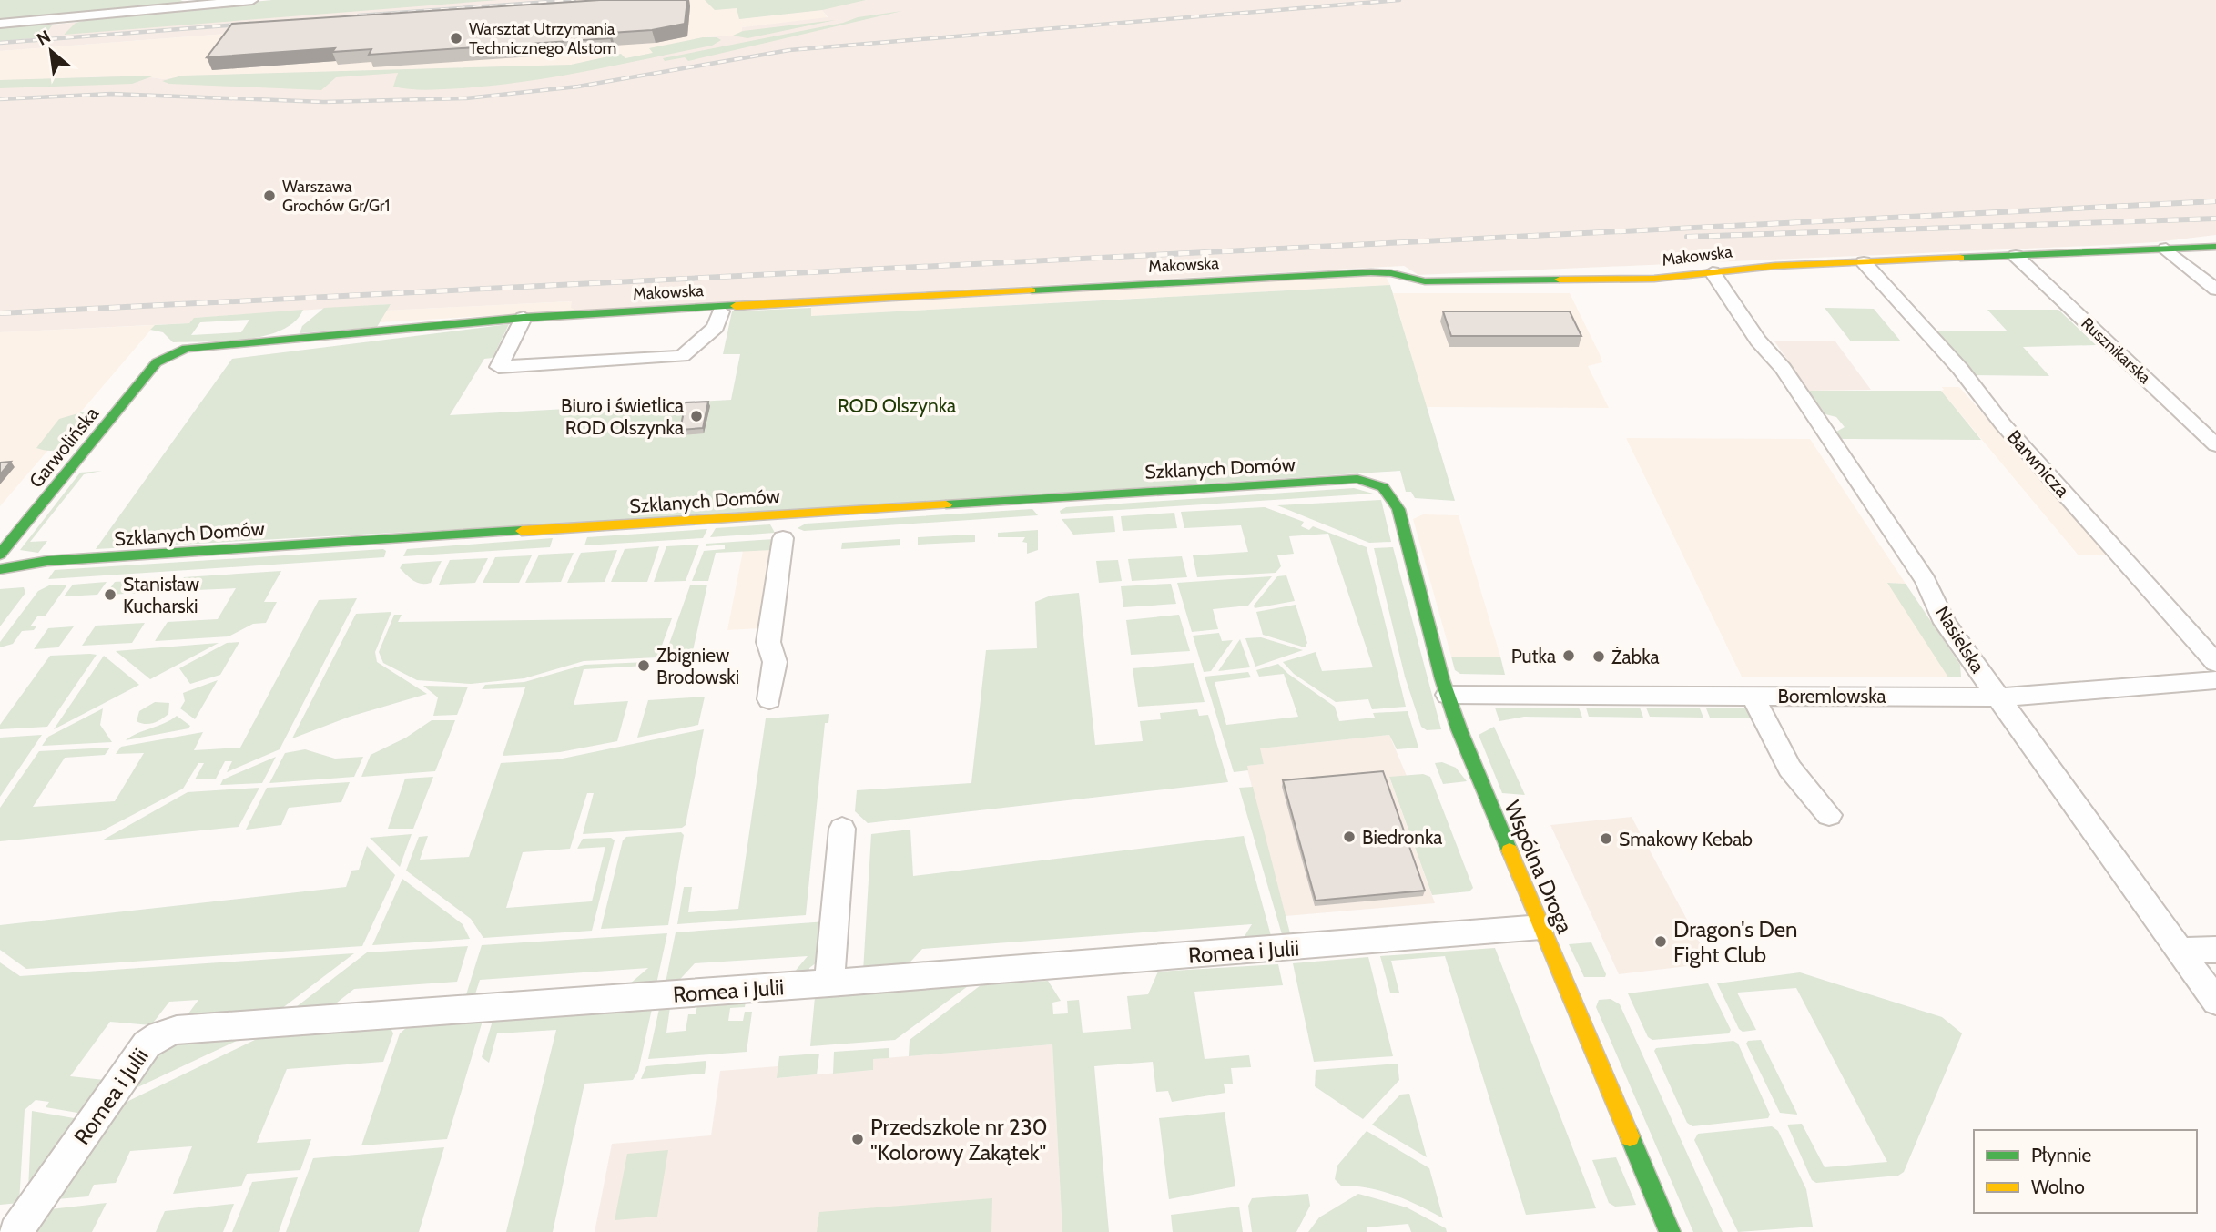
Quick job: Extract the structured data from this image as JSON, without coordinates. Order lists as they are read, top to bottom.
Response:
{
  "streets": {
    "street": [
      "Makowska",
      "Rusznikarska",
      "Garwolińska",
      "Barwnicza",
      "Szklanych Domów",
      "Nasielska",
      "Boremlowska",
      "Wspólna Droga",
      "Romea i Julii"
    ]
  },
  "crossings": [
    ["Makowska", "Rusznikarska"],
    ["Makowska", "Garwolińska"],
    ["Makowska", "Barwnicza"],
    ["Makowska", "Nasielska"],
    ["Szklanych Domów", "Wspólna Droga"],
    ["Nasielska", "Boremlowska"],
    ["Boremlowska", "Wspólna Droga"],
    ["Wspólna Droga", "Romea i Julii"]
  ],
  "parks": ["ROD Olszynka"],
  "places": [
    "Warsztat Utrzymania Technicznego Alstom",
    "Warszawa Grochów Gr/Gr1",
    "Biuro i świetlica ROD Olszynka",
    "Stanisław Kucharski",
    "Putka",
    "Żabka",
    "Zbigniew Brodowski",
    "Biedronka",
    "Smakowy Kebab",
    "Dragon's Den Fight Club",
    "Przedszkole nr 230 \"Kolorowy Zakątek\""
  ],
  "legend": ["Płynnie", "Wolno"],
  "north": "top left"
}
